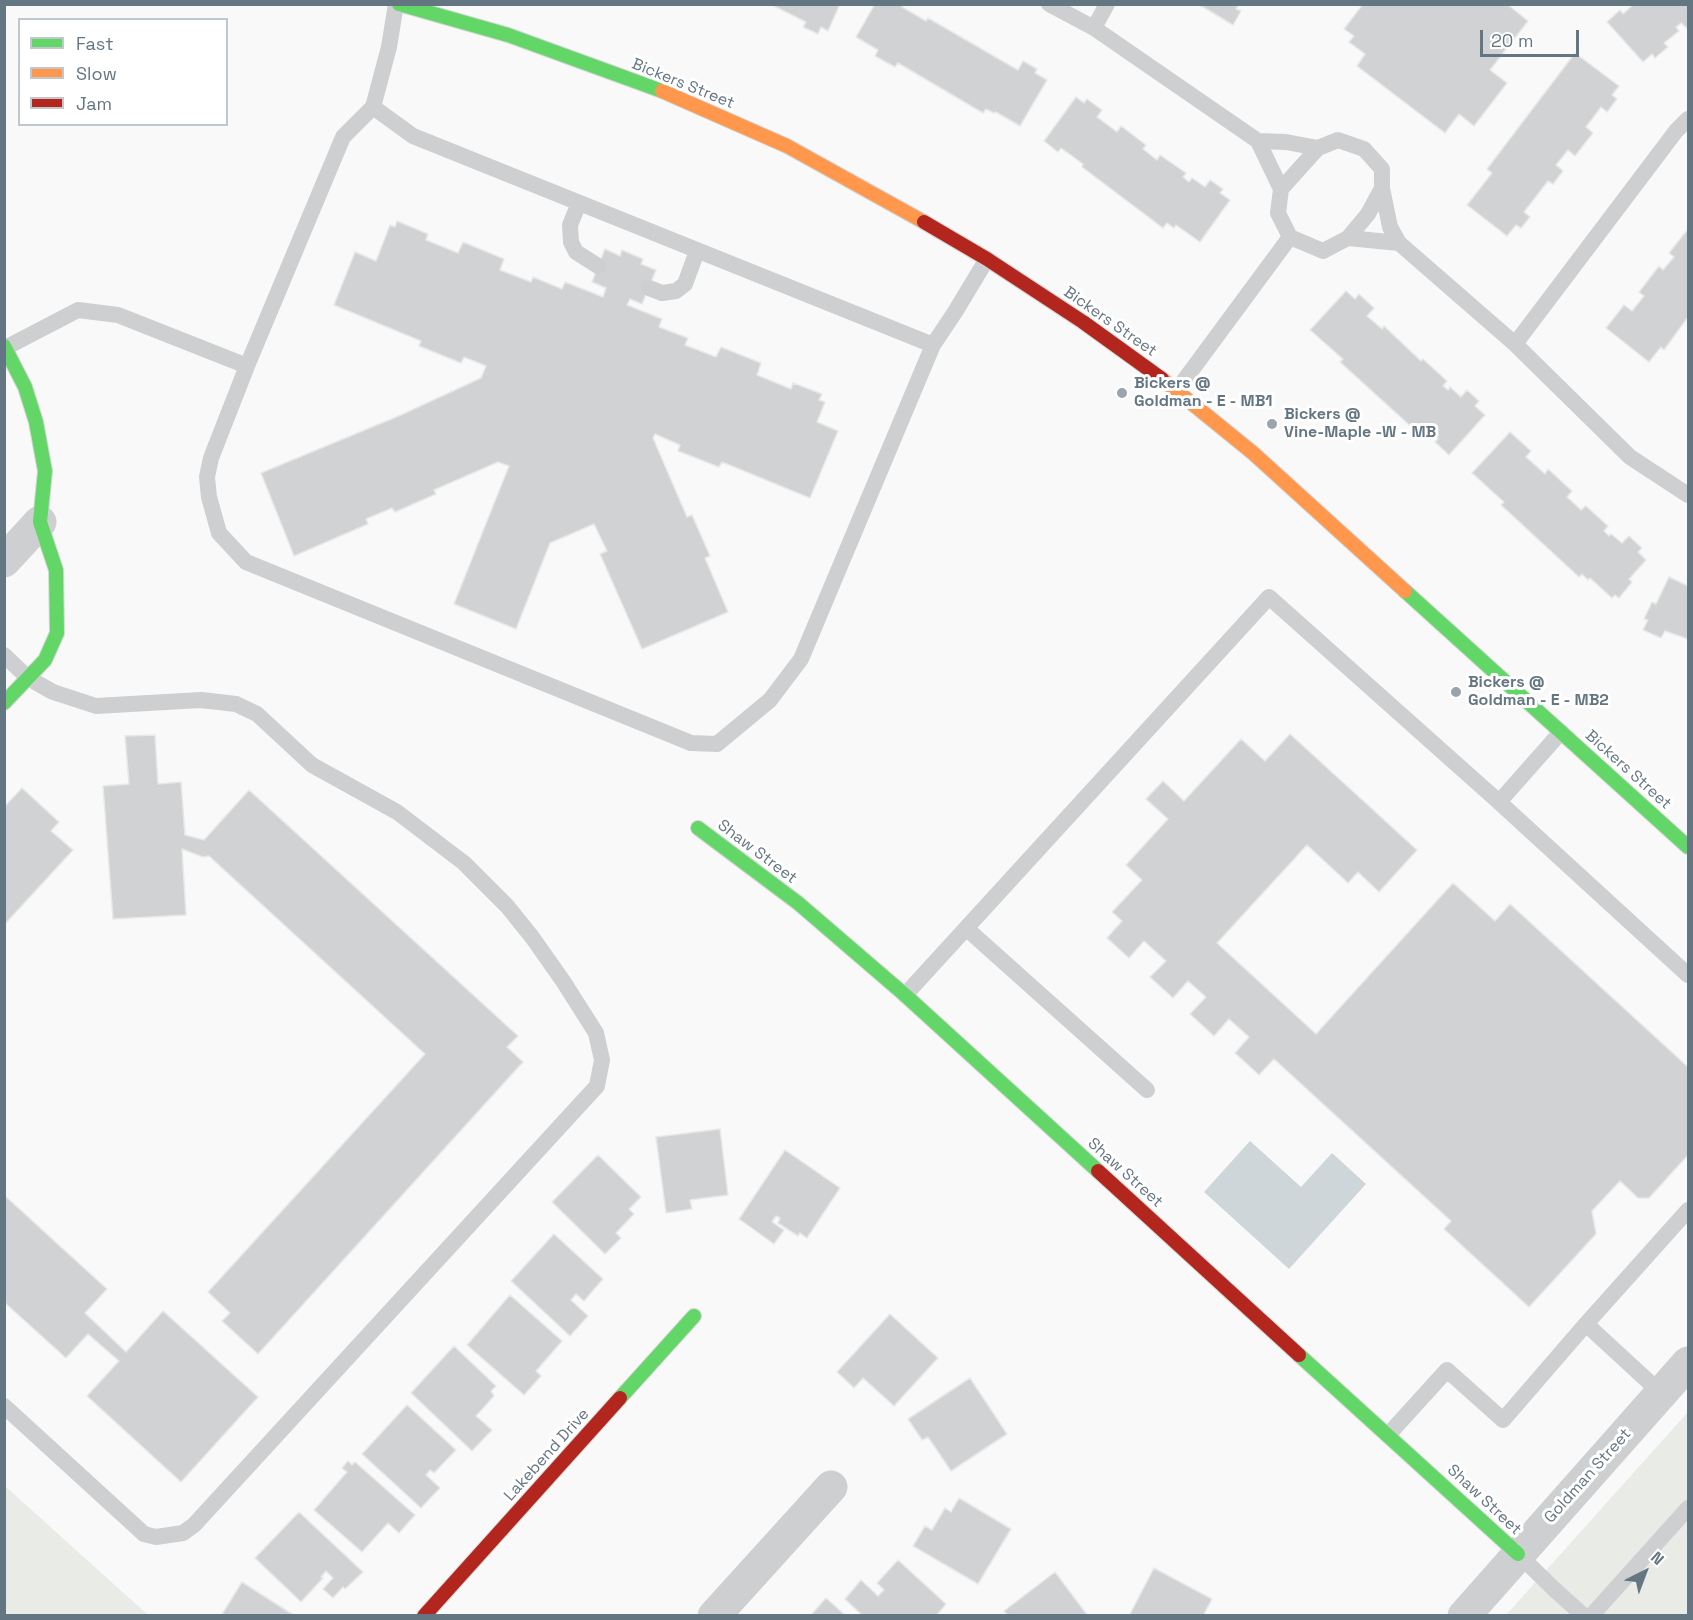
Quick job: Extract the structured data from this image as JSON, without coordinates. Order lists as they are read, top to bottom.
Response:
{
  "streets": {
    "street": [
      "Bickers Street",
      "Shaw Street",
      "Lakebend Drive",
      "Goldman Street"
    ]
  },
  "crossings": [
    ["Shaw Street", "Goldman Street"]
  ],
  "places": ["Bickers @ Goldman - E - MB1", "Bickers @ Vine-Maple -W - MB", "Bickers @ Goldman - E - MB2"],
  "legend": ["Fast", "Slow", "Jam"],
  "scale_bar": "20 m",
  "north": "top right"
}
